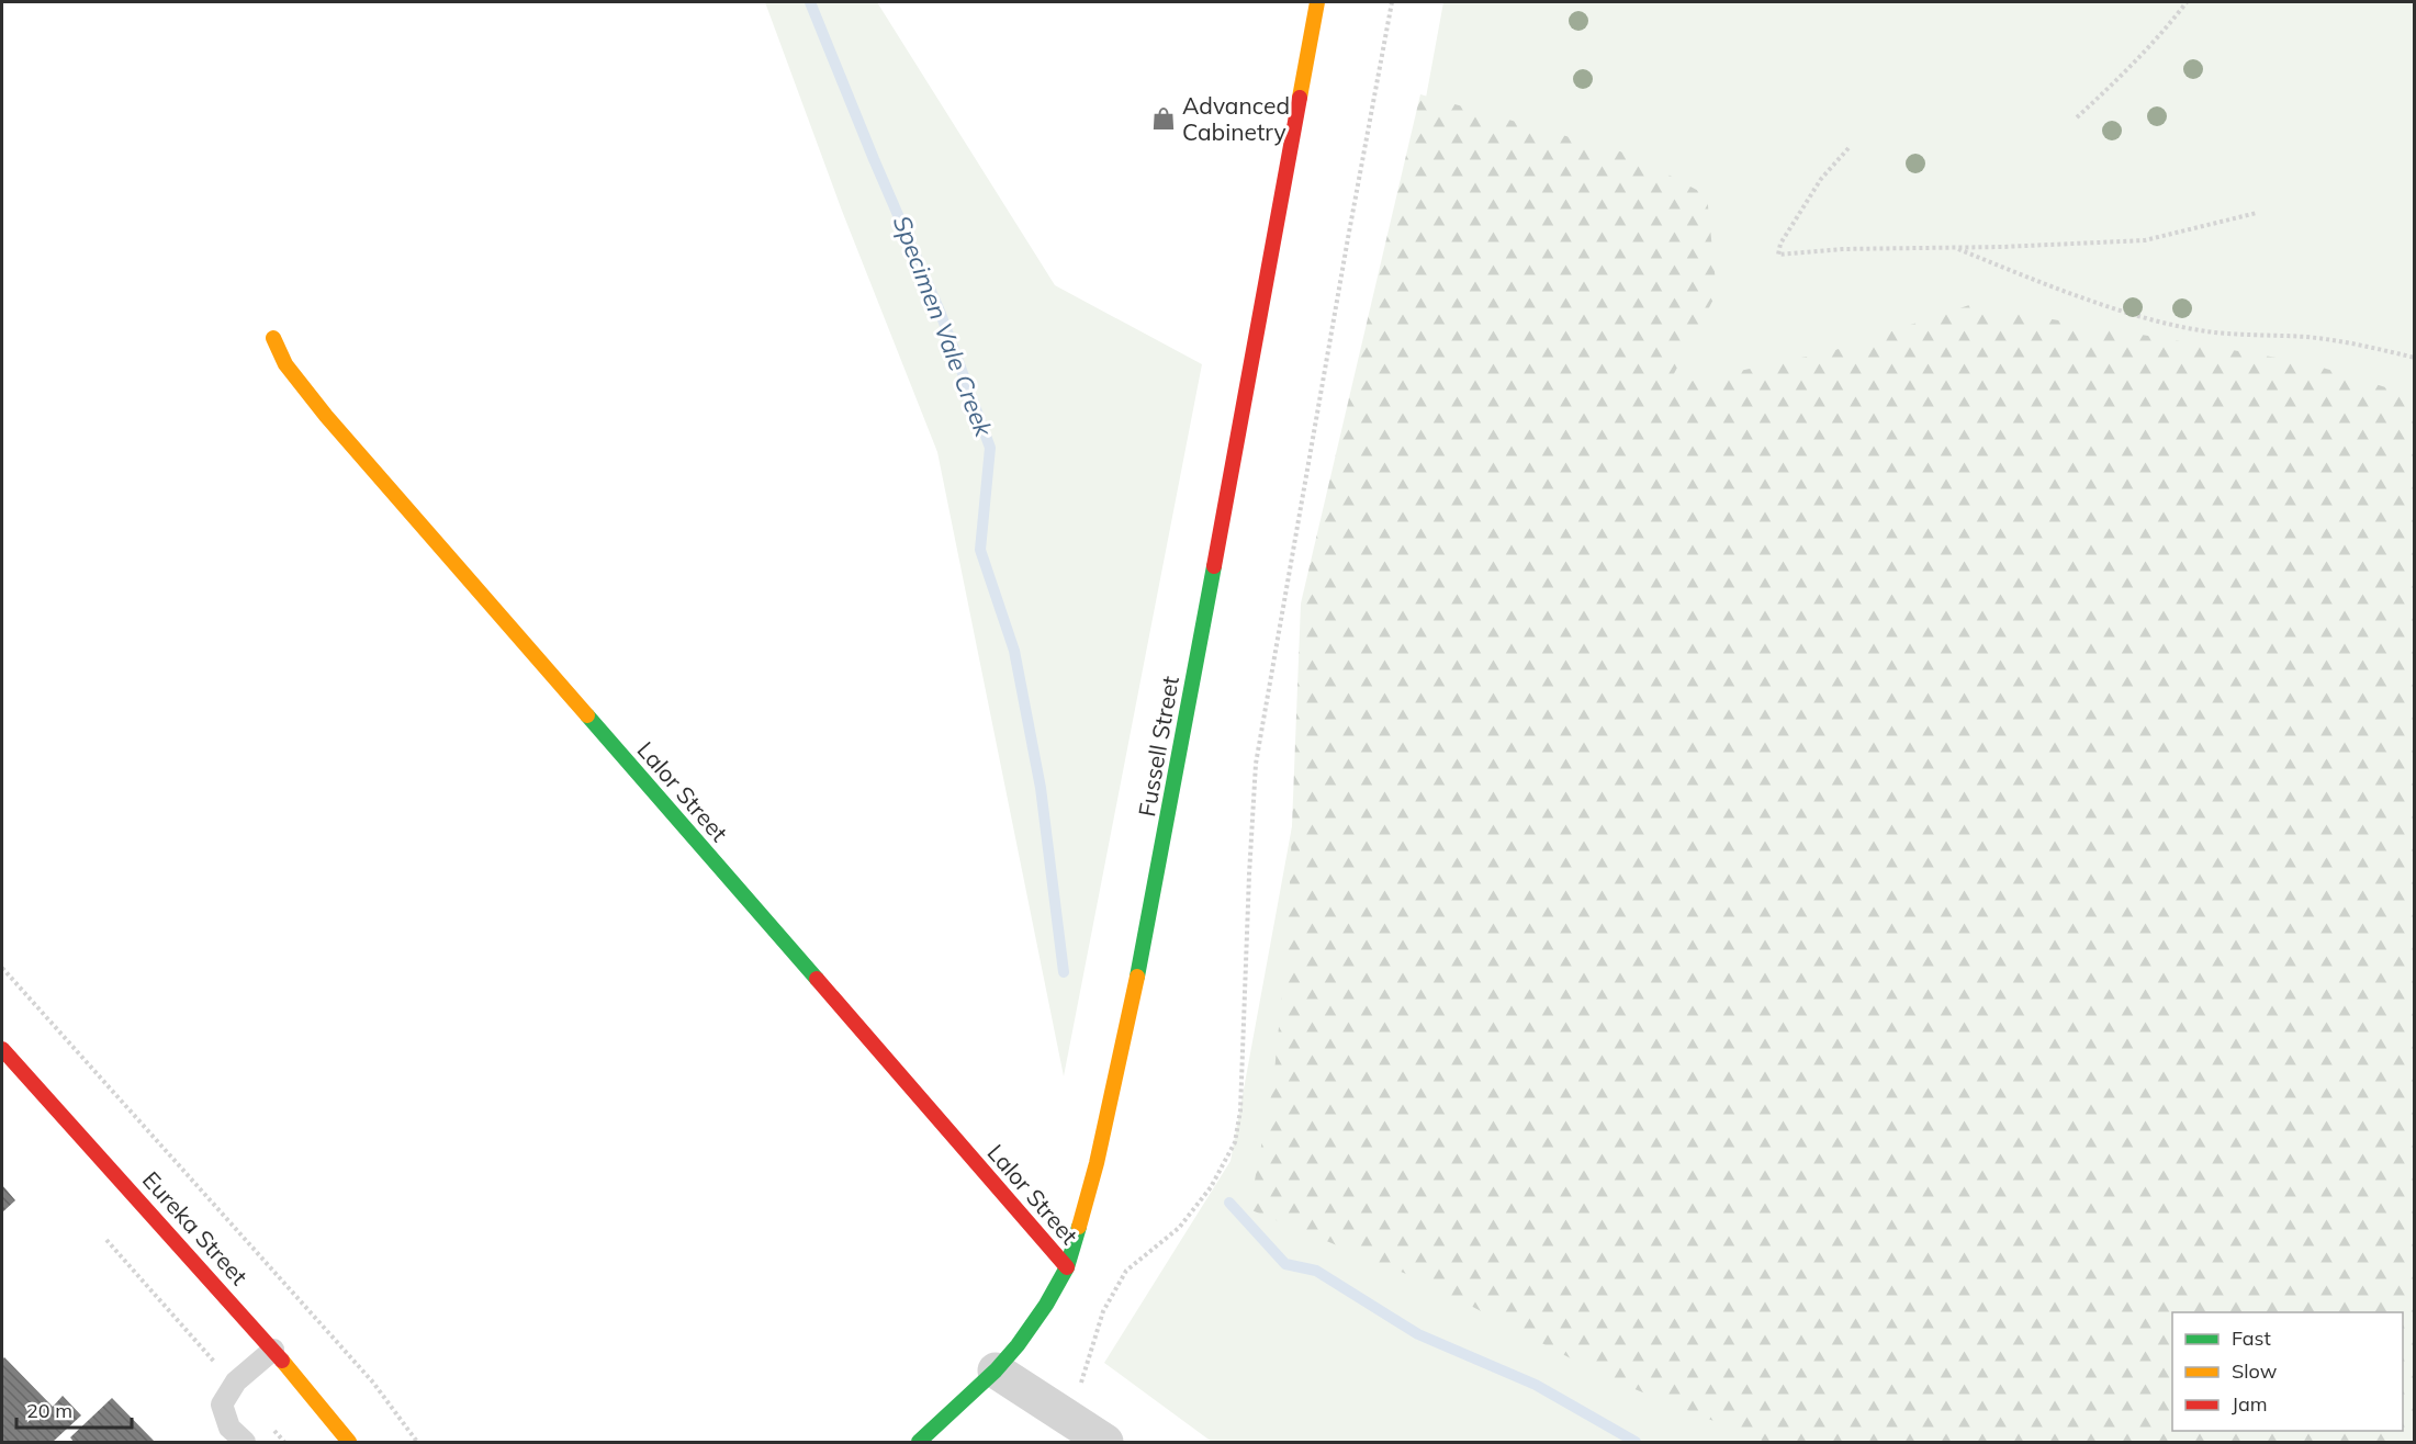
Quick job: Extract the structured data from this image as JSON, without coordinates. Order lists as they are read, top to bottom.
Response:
{
  "streets": {
    "street": ["Fussell Street", "Lalor Street", "Eureka Street"]
  },
  "crossings": [
    ["Fussell Street", "Lalor Street"]
  ],
  "water": ["Specimen Vale Creek"],
  "places": {
    "shop": ["Advanced Cabinetry"]
  },
  "legend": ["Fast", "Slow", "Jam"],
  "scale_bar": "20 m"
}
